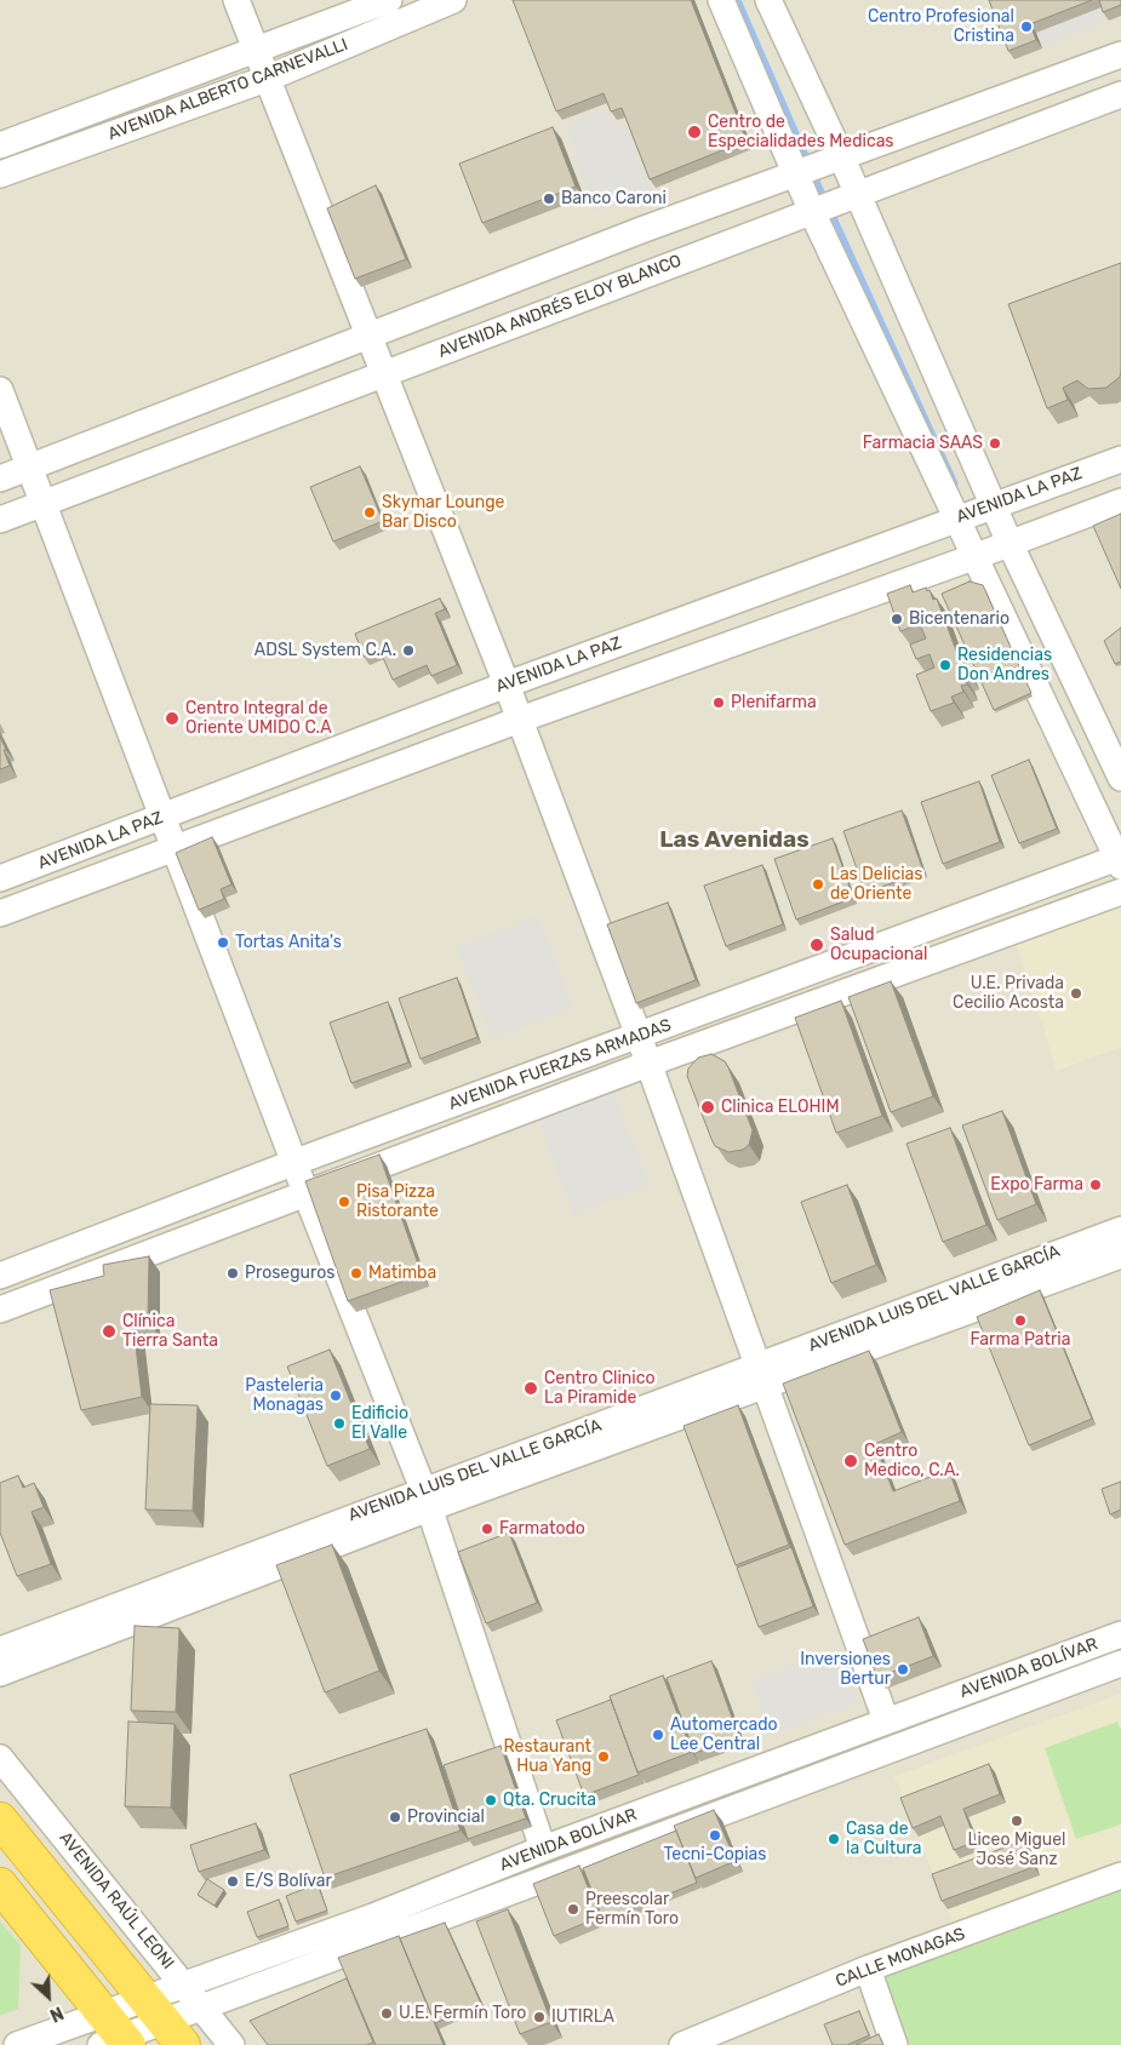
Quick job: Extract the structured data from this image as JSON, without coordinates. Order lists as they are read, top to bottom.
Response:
{
  "streets": {
    "street": [
      "AVENIDA ALBERTO CARNEVALLI",
      "AVENIDA ANDRÉS ELOY BLANCO",
      "AVENIDA LA PAZ",
      "AVENIDA FUERZAS ARMADAS",
      "AVENIDA LUIS DEL VALLE GARCÍA",
      "AVENIDA BOLÍVAR",
      "AVENIDA RAÚL LEONI",
      "CALLE MONAGAS"
    ]
  },
  "crossings": [
    ["AVENIDA BOLÍVAR", "AVENIDA RAÚL LEONI"]
  ],
  "districts": ["Las Avenidas"],
  "places": [
    "Centro Profesional Cristina",
    "Centro de Especialidades Medicas",
    "Banco Caroni",
    "Farmacia SAAS",
    "Skymar Lounge Bar Disco",
    "Bicentenario",
    "ADSL System C.A.",
    "Residencias Don Andres",
    "Plenifarma",
    "Centro Integral de Oriente UMIDO C.A",
    "Las Delicias de Oriente",
    "Tortas Anita's",
    "Salud Ocupacional",
    "U.E. Privada Cecilio Acosta",
    "Clinica ELOHIM",
    "Expo Farma",
    "Pisa Pizza Ristorante",
    "Proseguros",
    "Matimba",
    "Farma Patria",
    "Clínica Tierra Santa",
    "Centro Clinico La Piramide",
    "Pasteleria Monagas",
    "Edificio El Valle",
    "Centro Medico, C.A.",
    "Farmatodo",
    "Inversiones Bertur",
    "Automercado Lee Central",
    "Restaurant Hua Yang",
    "Qta. Crucita",
    "Provincial",
    "Liceo Miguel José Sanz",
    "Tecni-Copias",
    "Casa de la Cultura",
    "E/S Bolívar",
    "Preescolar Fermín Toro",
    "U.E. Fermín Toro",
    "IUTIRLA"
  ],
  "north": "bottom right"
}
